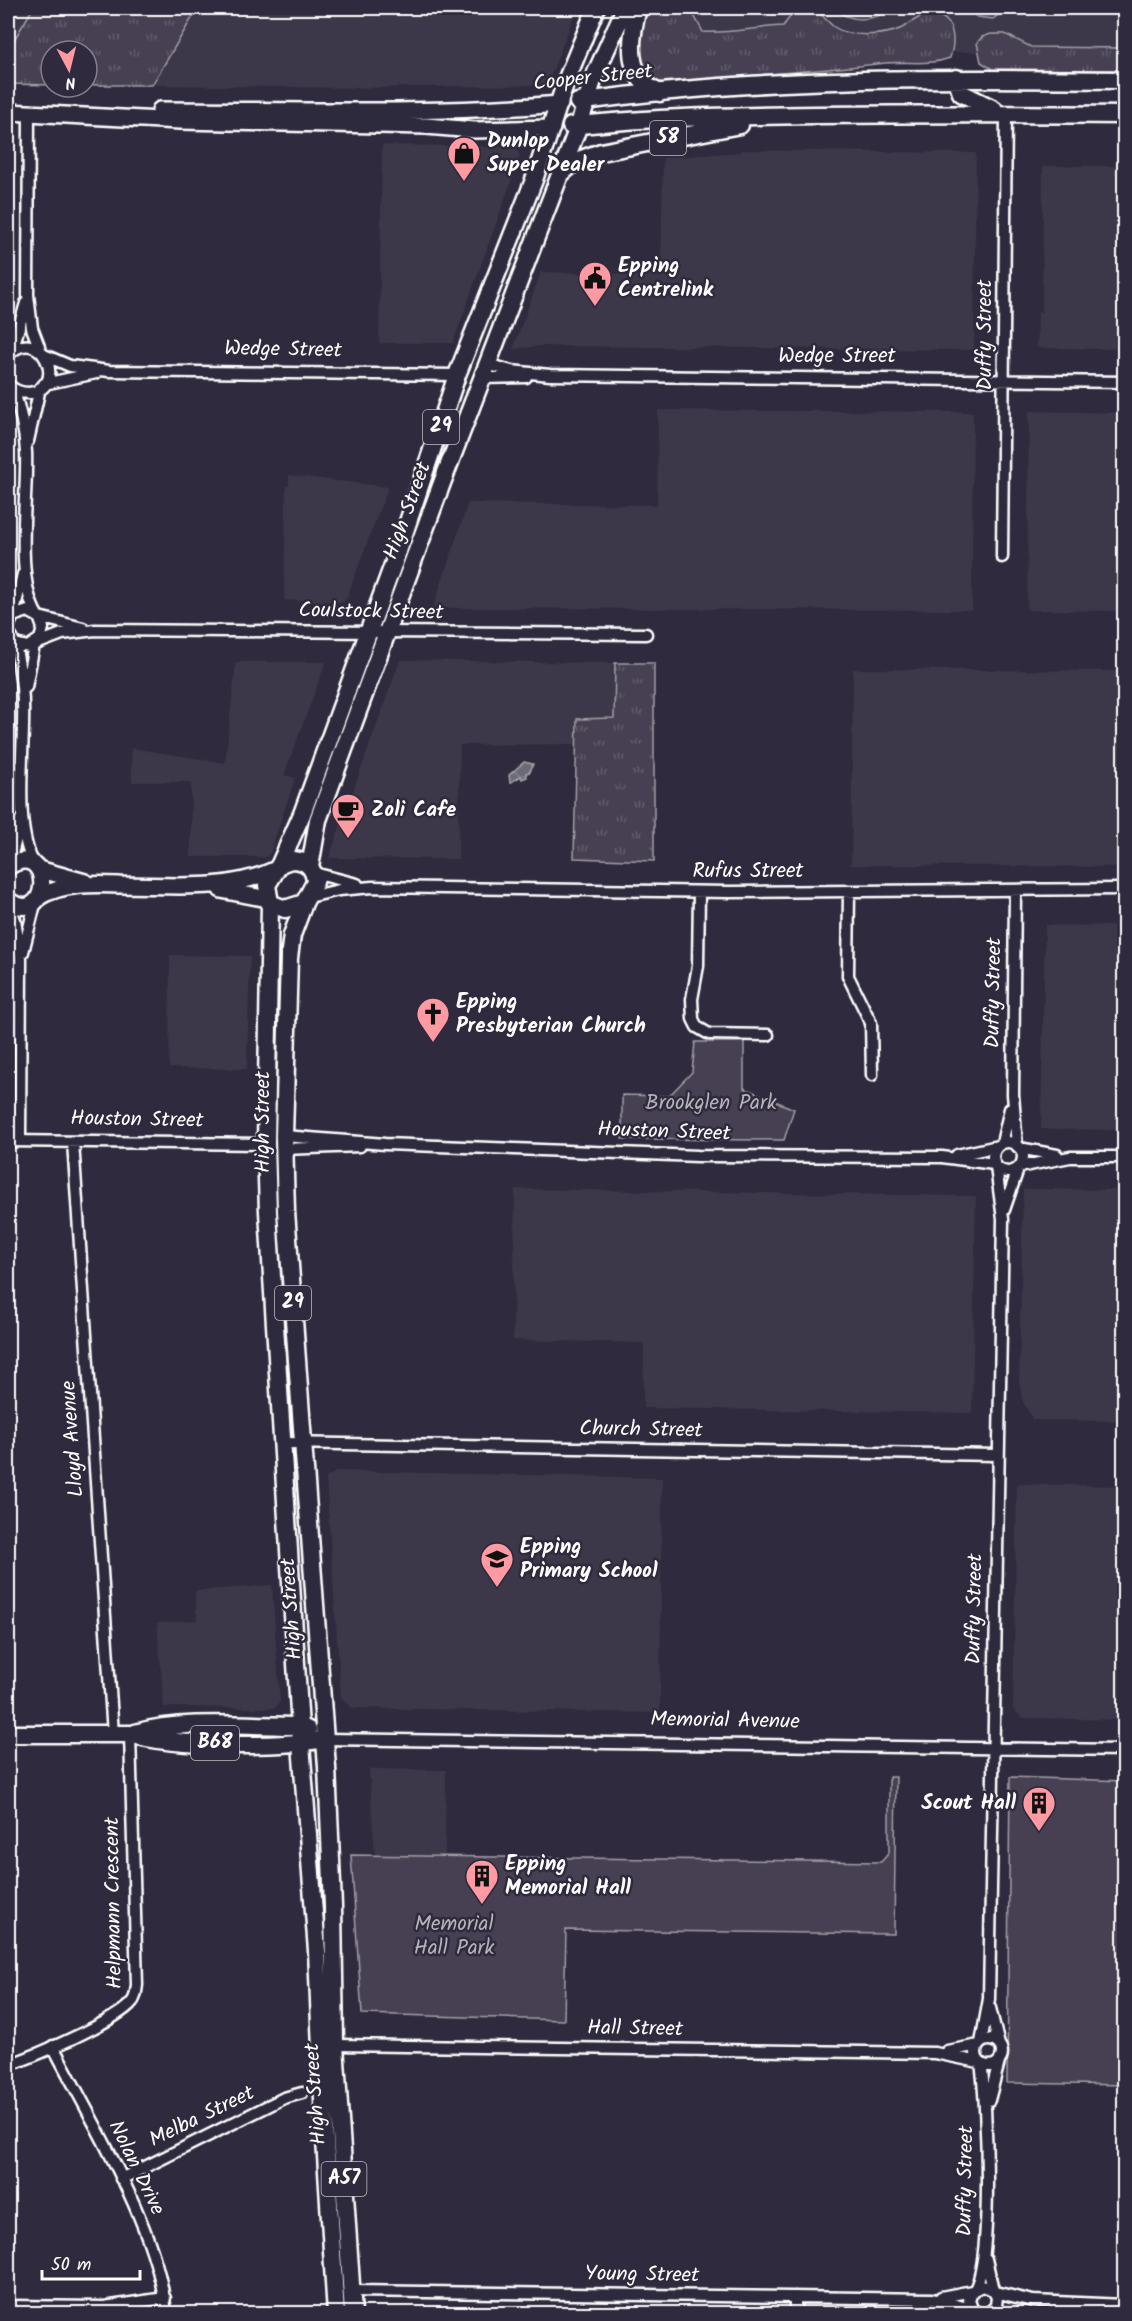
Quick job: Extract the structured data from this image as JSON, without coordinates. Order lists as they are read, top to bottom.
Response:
{
  "streets": {
    "main road": [
      "Cooper Street",
      "58",
      "Wedge Street",
      "29",
      "High Street",
      "Houston Street",
      "Memorial Avenue",
      "B68",
      "A57"
    ],
    "street": [
      "Duffy Street",
      "Coulstock Street",
      "Rufus Street",
      "Church Street",
      "Lloyd Avenue",
      "Helpmann Crescent",
      "Hall Street",
      "Melba Street",
      "Nolan Drive",
      "Young Street"
    ]
  },
  "crossings": [
    ["Cooper Street", "58"],
    ["Cooper Street", "Duffy Street"],
    ["Cooper Street", "High Street"],
    ["58", "High Street"],
    ["Duffy Street", "Wedge Street"],
    ["Duffy Street", "Rufus Street"],
    ["Duffy Street", "Houston Street"],
    ["Duffy Street", "Church Street"],
    ["Duffy Street", "Memorial Avenue"],
    ["Duffy Street", "Hall Street"],
    ["Duffy Street", "Young Street"],
    ["Wedge Street", "High Street"],
    ["29", "High Street"],
    ["29", "Rufus Street"],
    ["High Street", "Coulstock Street"],
    ["High Street", "Rufus Street"],
    ["High Street", "Houston Street"],
    ["High Street", "Church Street"],
    ["High Street", "Memorial Avenue"],
    ["High Street", "Hall Street"],
    ["High Street", "Young Street"],
    ["Houston Street", "Lloyd Avenue"],
    ["Lloyd Avenue", "Memorial Avenue"],
    ["Lloyd Avenue", "Helpmann Crescent"],
    ["Memorial Avenue", "Helpmann Crescent"],
    ["Helpmann Crescent", "Nolan Drive"],
    ["Melba Street", "Nolan Drive"]
  ],
  "parks": ["Brookglen Park", "Memorial Hall Park"],
  "places": {
    "shop": ["Dunlop Super Dealer"],
    "public building": ["Epping Centrelink"],
    "cafe": ["Zoli Cafe"],
    "church": ["Epping Presbyterian Church"],
    "school or university": ["Epping Primary School"],
    "building": ["Scout Hall", "Epping Memorial Hall"]
  },
  "scale_bar": "50 m",
  "north": "bottom"
}
